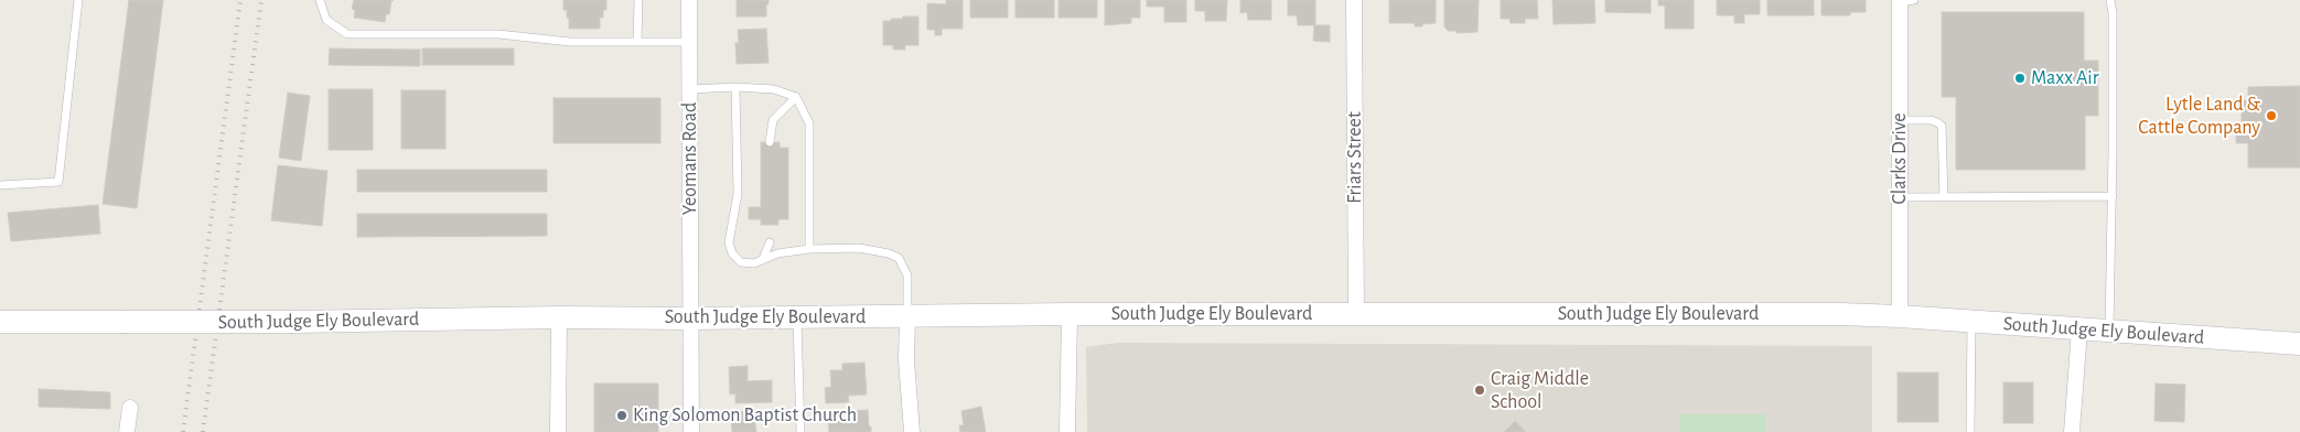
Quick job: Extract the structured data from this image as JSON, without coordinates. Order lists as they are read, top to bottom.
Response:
{
  "streets": {
    "main road": ["South Judge Ely Boulevard"],
    "street": ["Friars Street", "Yeomans Road", "Clarks Drive"]
  },
  "crossings": [
    ["Friars Street", "South Judge Ely Boulevard"],
    ["Yeomans Road", "South Judge Ely Boulevard"],
    ["Clarks Drive", "South Judge Ely Boulevard"]
  ],
  "places": [
    "Maxx Air",
    "Lytle Land & Cattle Company",
    "Craig Middle School",
    "King Solomon Baptist Church"
  ]
}
